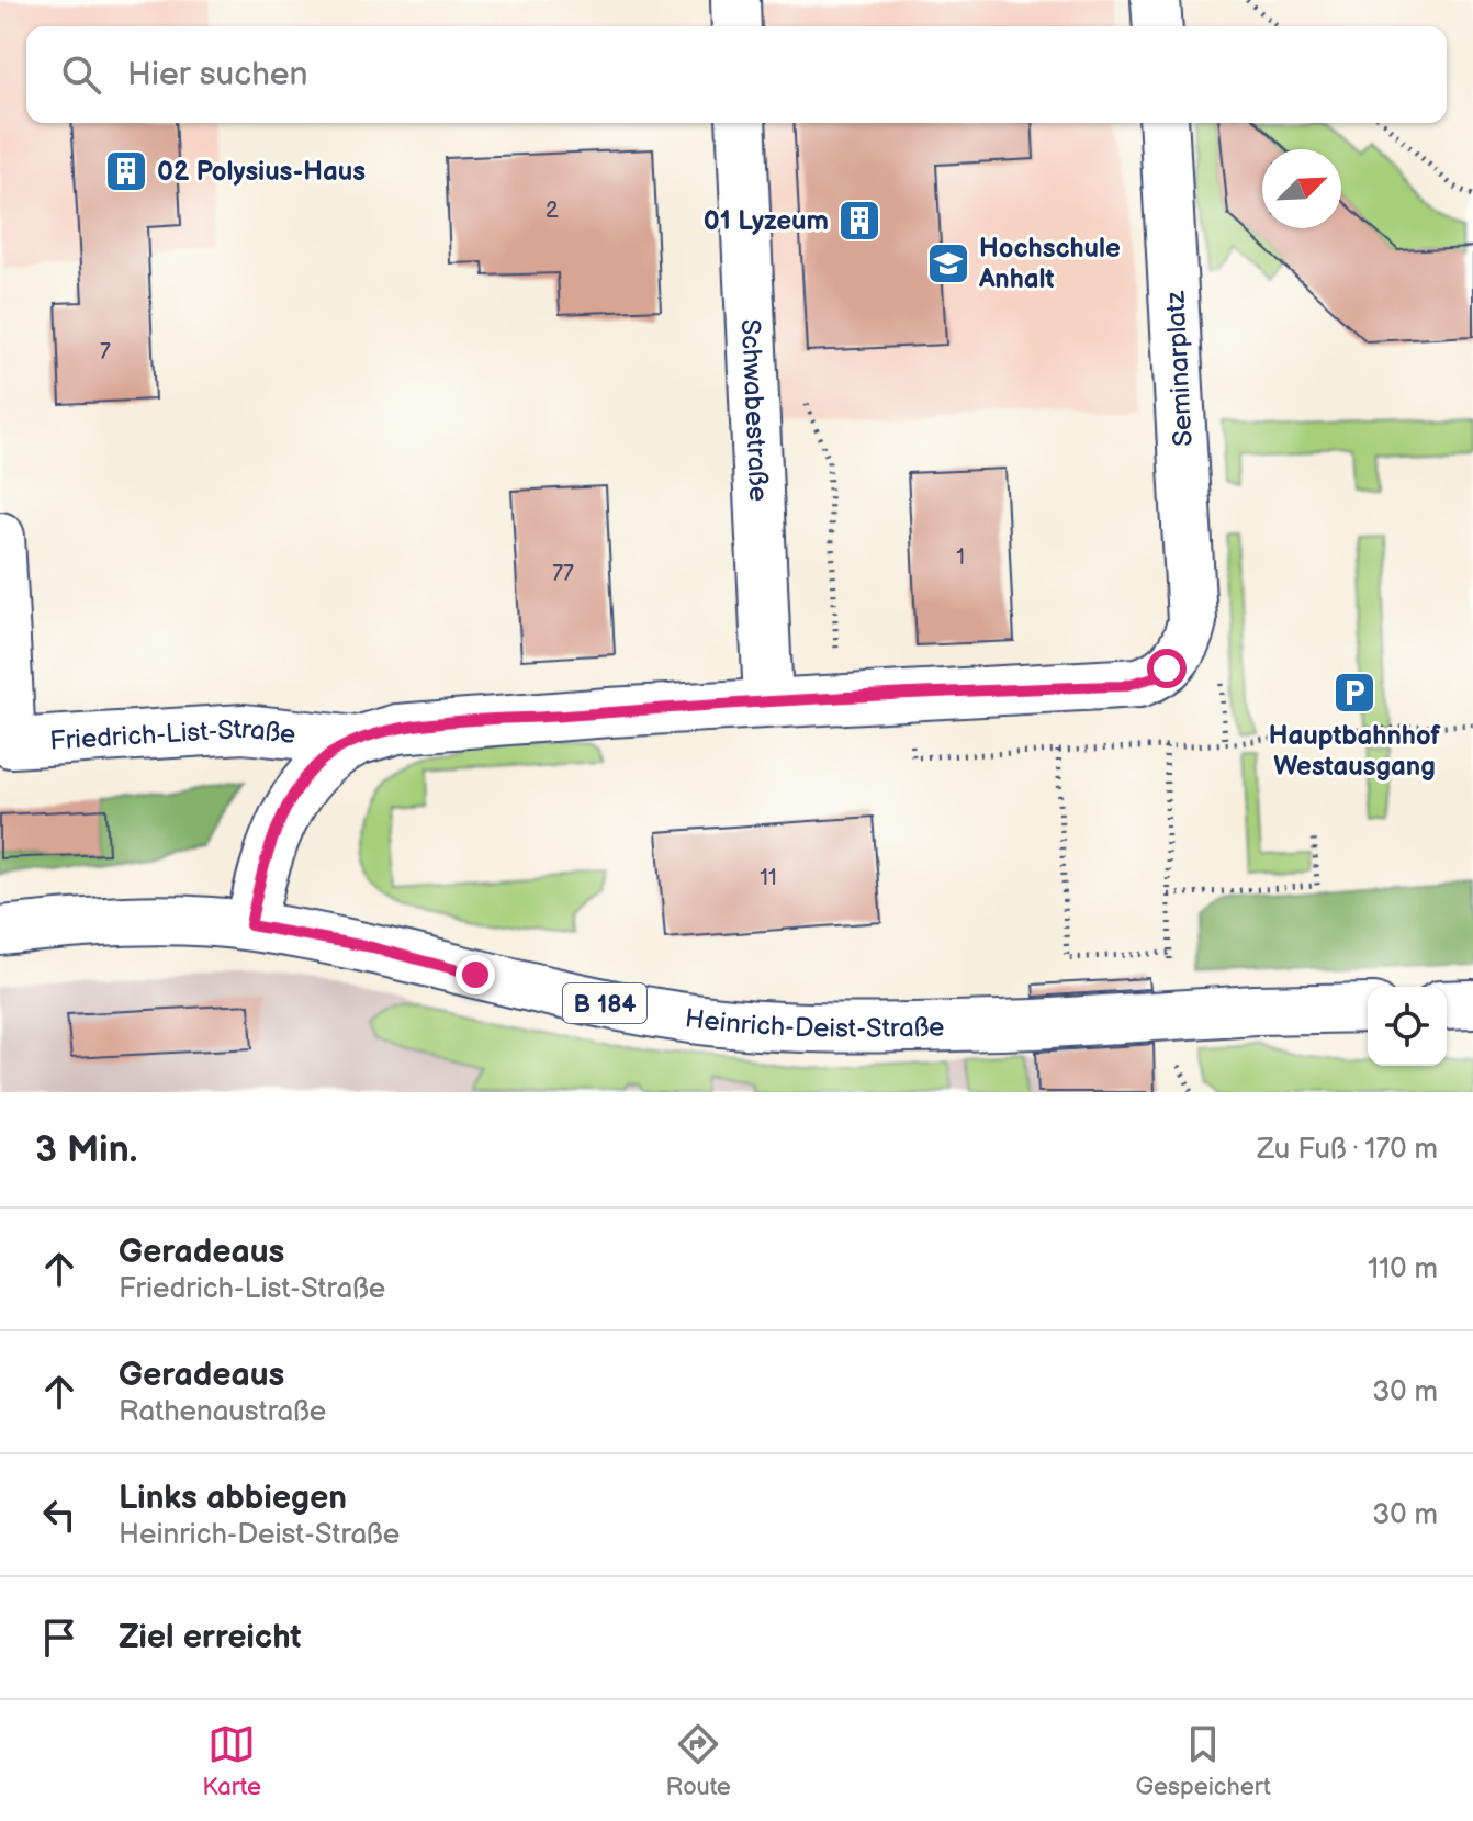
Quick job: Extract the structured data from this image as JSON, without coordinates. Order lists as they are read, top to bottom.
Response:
{
  "streets": {
    "street": [
      "Seminarplatz",
      "Schwabestraße",
      "Friedrich-List-Straße",
      "B 184",
      "Heinrich-Deist-Straße"
    ]
  },
  "crossings": [
    ["Seminarplatz", "Friedrich-List-Straße"],
    ["Schwabestraße", "Friedrich-List-Straße"]
  ],
  "places": {
    "building": ["02 Polysius-Haus", "01 Lyzeum"],
    "school or university": ["Hochschule Anhalt"],
    "parking": ["Hauptbahnhof Westausgang"]
  },
  "house_numbers": [
    "2",
    "7",
    "1",
    "77",
    "11"
  ],
  "north": "top right",
  "page": {
    "search": "Hier suchen",
    "heading": ["3 Min.", "Zu Fuß · 170 m"],
    "list": [
      ["Geradeaus", "Friedrich-List-Straße", "110 m"],
      ["Geradeaus", "Rathenaustraße", "30 m"],
      ["Links abbiegen", "Heinrich-Deist-Straße", "30 m"],
      "Ziel erreicht"
    ],
    "nav": ["Karte", "Route", "Gespeichert"]
  }
}
